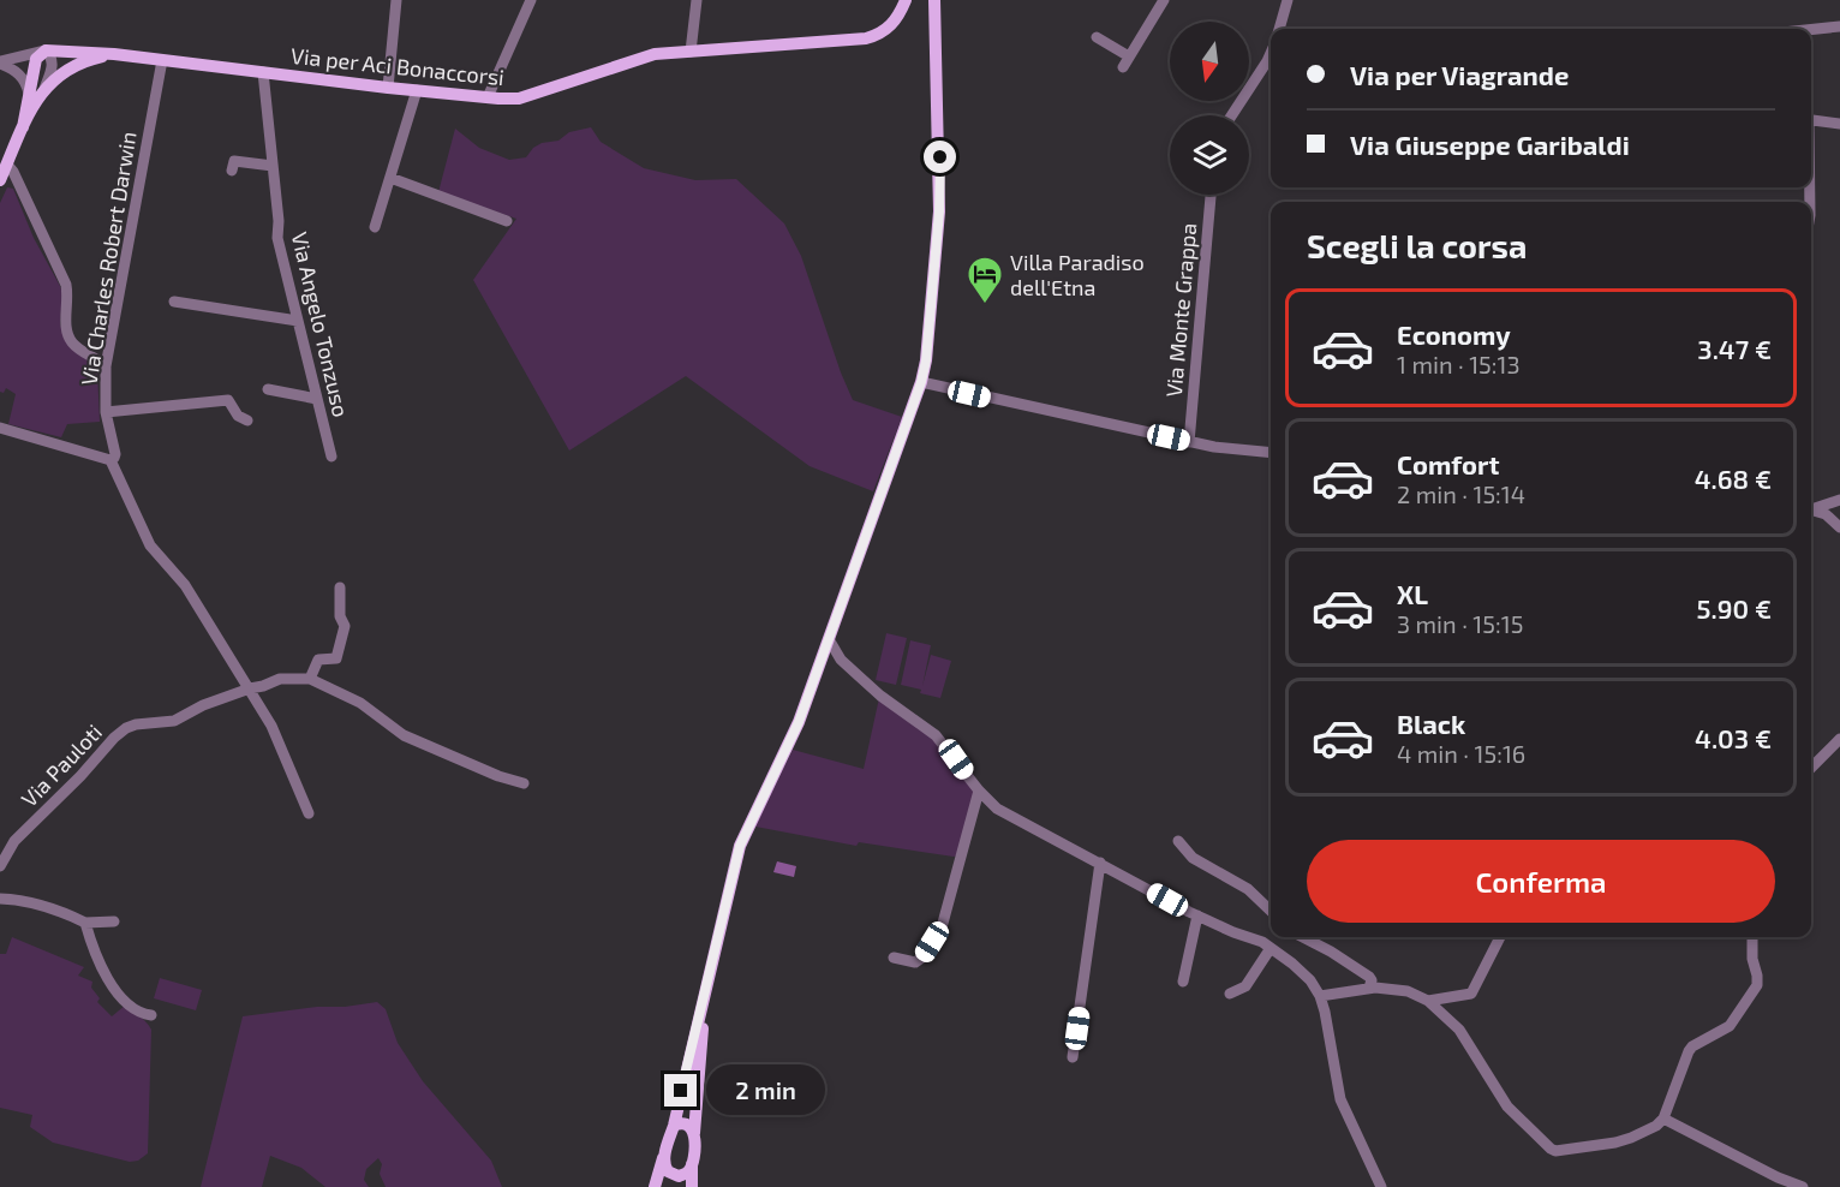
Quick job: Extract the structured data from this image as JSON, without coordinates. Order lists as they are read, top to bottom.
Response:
{
  "streets": {
    "main road": ["Via per Aci Bonaccorsi"],
    "street": [
      "Via Charles Robert Darwin",
      "Via Monte Grappa",
      "Via Angelo Tonzuso",
      "Via Pauloti"
    ]
  },
  "crossings": [
    ["Via per Aci Bonaccorsi", "Via Charles Robert Darwin"],
    ["Via per Aci Bonaccorsi", "Via Angelo Tonzuso"]
  ],
  "places": {
    "hotel": ["Villa Paradiso dell'Etna"]
  },
  "north": "bottom",
  "page": {
    "banner": ["Via per Viagrande", "Via Giuseppe Garibaldi"],
    "heading": "Scegli la corsa",
    "list": [
      {
        "name": "Economy",
        "note": "1 min · 15:13",
        "value": "3.47 €"
      },
      {
        "name": "Comfort",
        "note": "2 min · 15:14",
        "value": "4.68 €"
      },
      {
        "name": "XL",
        "note": "3 min · 15:15",
        "value": "5.90 €"
      },
      {
        "name": "Black",
        "note": "4 min · 15:16",
        "value": "4.03 €"
      }
    ],
    "buttons": "Conferma",
    "bubble": "2 min"
  }
}
